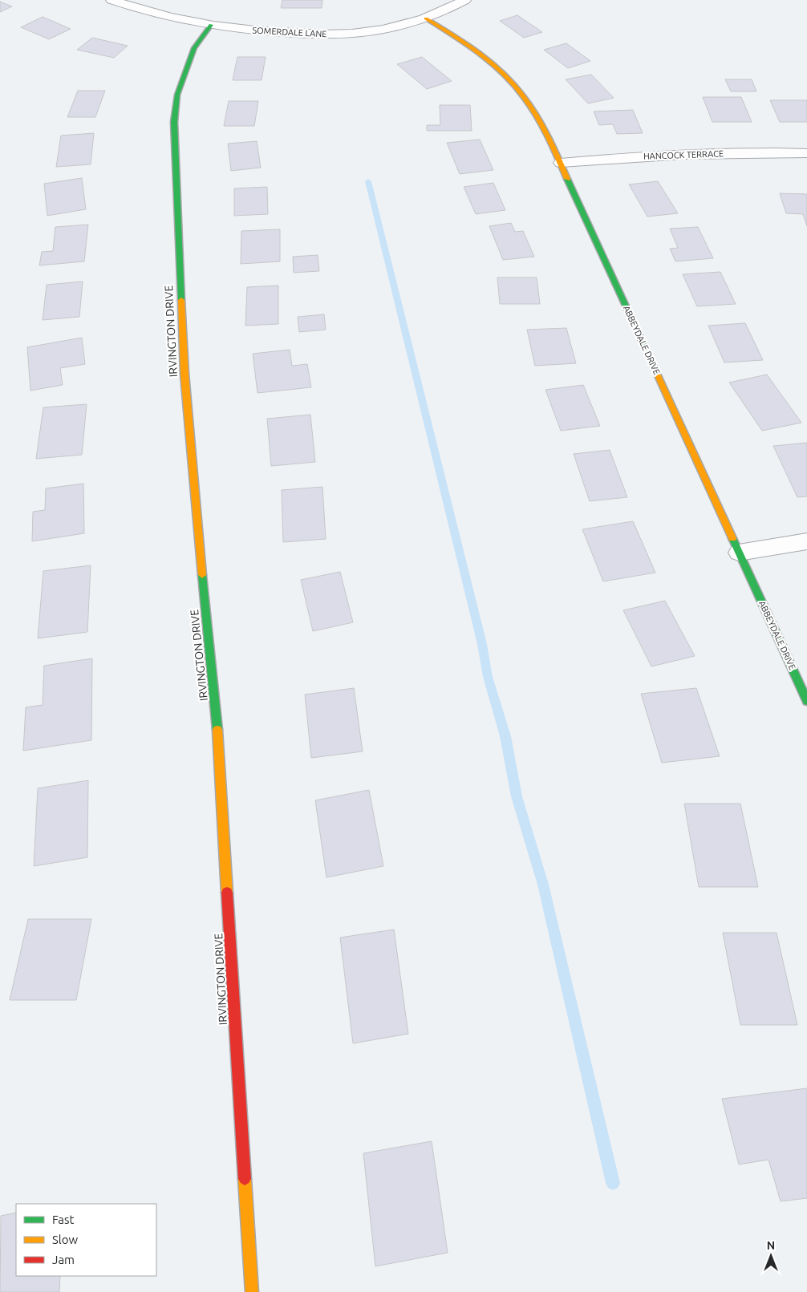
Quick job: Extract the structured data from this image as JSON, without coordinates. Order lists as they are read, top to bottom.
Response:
{
  "streets": {
    "street": [
      "SOMERDALE LANE",
      "HANCOCK TERRACE",
      "IRVINGTON DRIVE",
      "ABBEYDALE DRIVE"
    ]
  },
  "crossings": [
    ["SOMERDALE LANE", "IRVINGTON DRIVE"],
    ["SOMERDALE LANE", "ABBEYDALE DRIVE"],
    ["HANCOCK TERRACE", "ABBEYDALE DRIVE"]
  ],
  "legend": ["Fast", "Slow", "Jam"],
  "north": "top"
}
